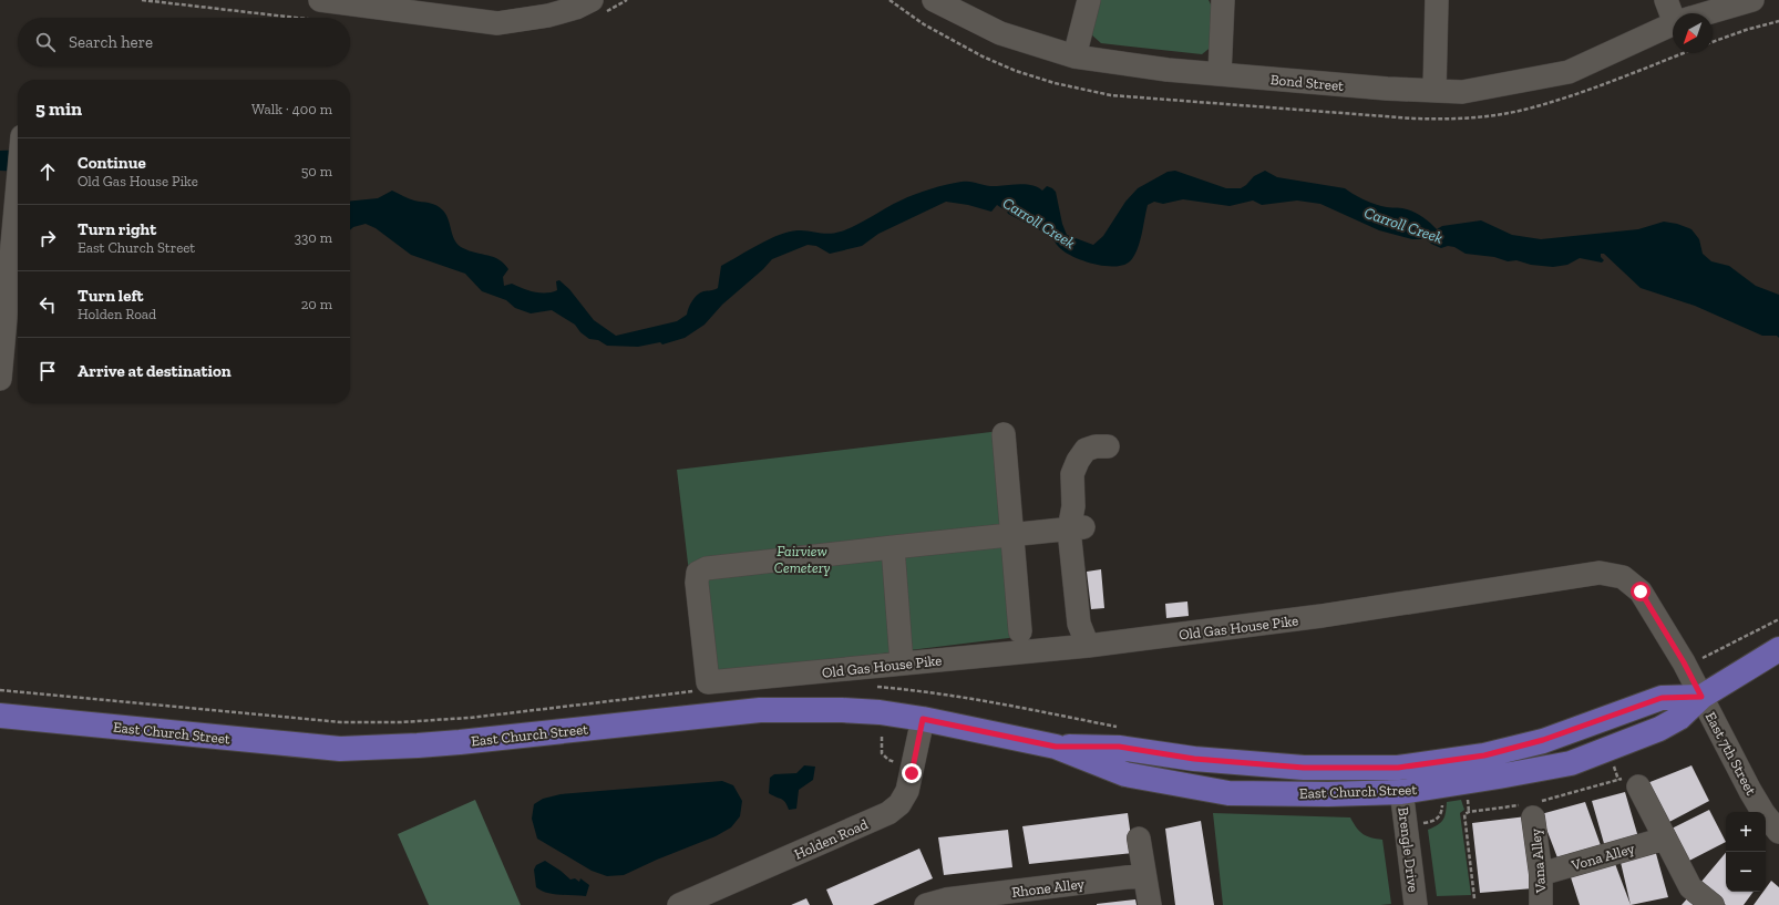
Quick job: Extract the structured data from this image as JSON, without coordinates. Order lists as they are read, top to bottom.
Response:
{
  "streets": {
    "main road": ["East Church Street"],
    "street": [
      "Bond Street",
      "Old Gas House Pike",
      "East 7th Street",
      "Holden Road",
      "Brengle Drive",
      "Vona Alley",
      "Vana Alley",
      "Rhone Alley"
    ]
  },
  "crossings": [
    ["Old Gas House Pike", "East Church Street"],
    ["Old Gas House Pike", "East 7th Street"],
    ["East Church Street", "East 7th Street"],
    ["East Church Street", "Holden Road"],
    ["East Church Street", "Brengle Drive"],
    ["Vona Alley", "Vana Alley"]
  ],
  "water": ["Carroll Creek"],
  "parks": ["Fairview Cemetery"],
  "north": "bottom left",
  "page": {
    "search": "Search here",
    "heading": ["5 min", "Walk · 400 m"],
    "list": [
      ["Continue", "Old Gas House Pike", "50 m"],
      ["Turn right", "East Church Street", "330 m"],
      ["Turn left", "Holden Road", "20 m"],
      "Arrive at destination"
    ],
    "map_buttons": ["+", "−"]
  }
}
